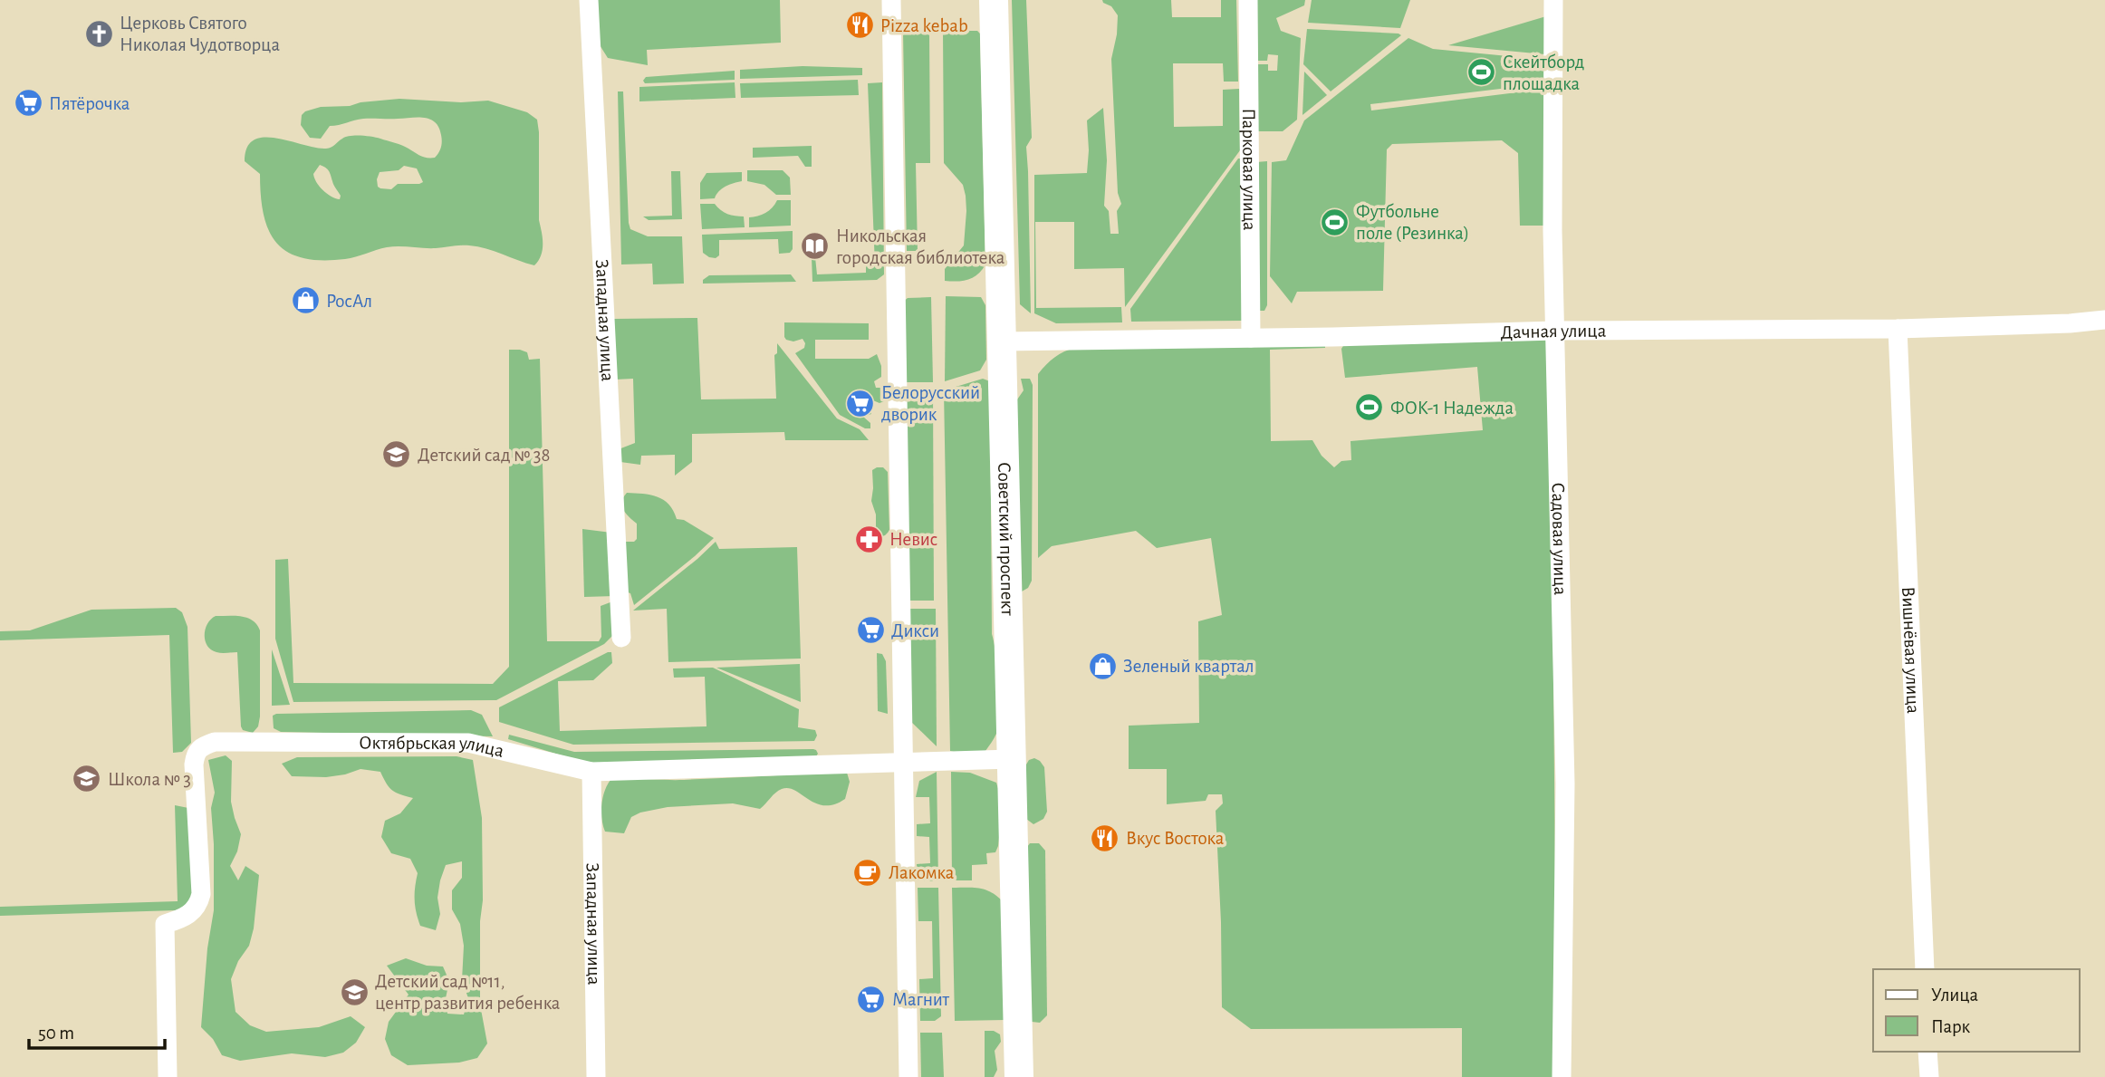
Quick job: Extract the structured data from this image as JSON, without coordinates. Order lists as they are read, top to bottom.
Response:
{
  "streets": {
    "main road": ["Советский проспект"],
    "street": [
      "Парковая улица",
      "Западная улица",
      "Дачная улица",
      "Садовая улица",
      "Вишнёвая улица",
      "Октябрьская улица"
    ]
  },
  "crossings": [
    ["Парковая улица", "Дачная улица"],
    ["Западная улица", "Октябрьская улица"],
    ["Дачная улица", "Советский проспект"],
    ["Дачная улица", "Садовая улица"],
    ["Дачная улица", "Вишнёвая улица"],
    ["Советский проспект", "Октябрьская улица"]
  ],
  "places": {
    "restaurant": ["Pizza kebab", "Вкус Востока"],
    "church": ["Церковь Святого Николая Чудотворца"],
    "sports": ["Скейтборд площадка", "Футбольне поле (Резинка)", "ФОК-1 Надежда"],
    "supermarket": [
      "Пятёрочка",
      "Белорусский дворик",
      "Дикси",
      "Магнит"
    ],
    "library": ["Никольская городская библиотека"],
    "shop": ["РосАл", "Зеленый квартал"],
    "school or university": ["Детский сад № 38", "Школа № 3", "Детский сад №11, центр развития ребенка"],
    "pharmacy": ["Невис"],
    "cafe": ["Лакомка"]
  },
  "legend": ["Улица", "Парк"],
  "scale_bar": "50 m"
}
